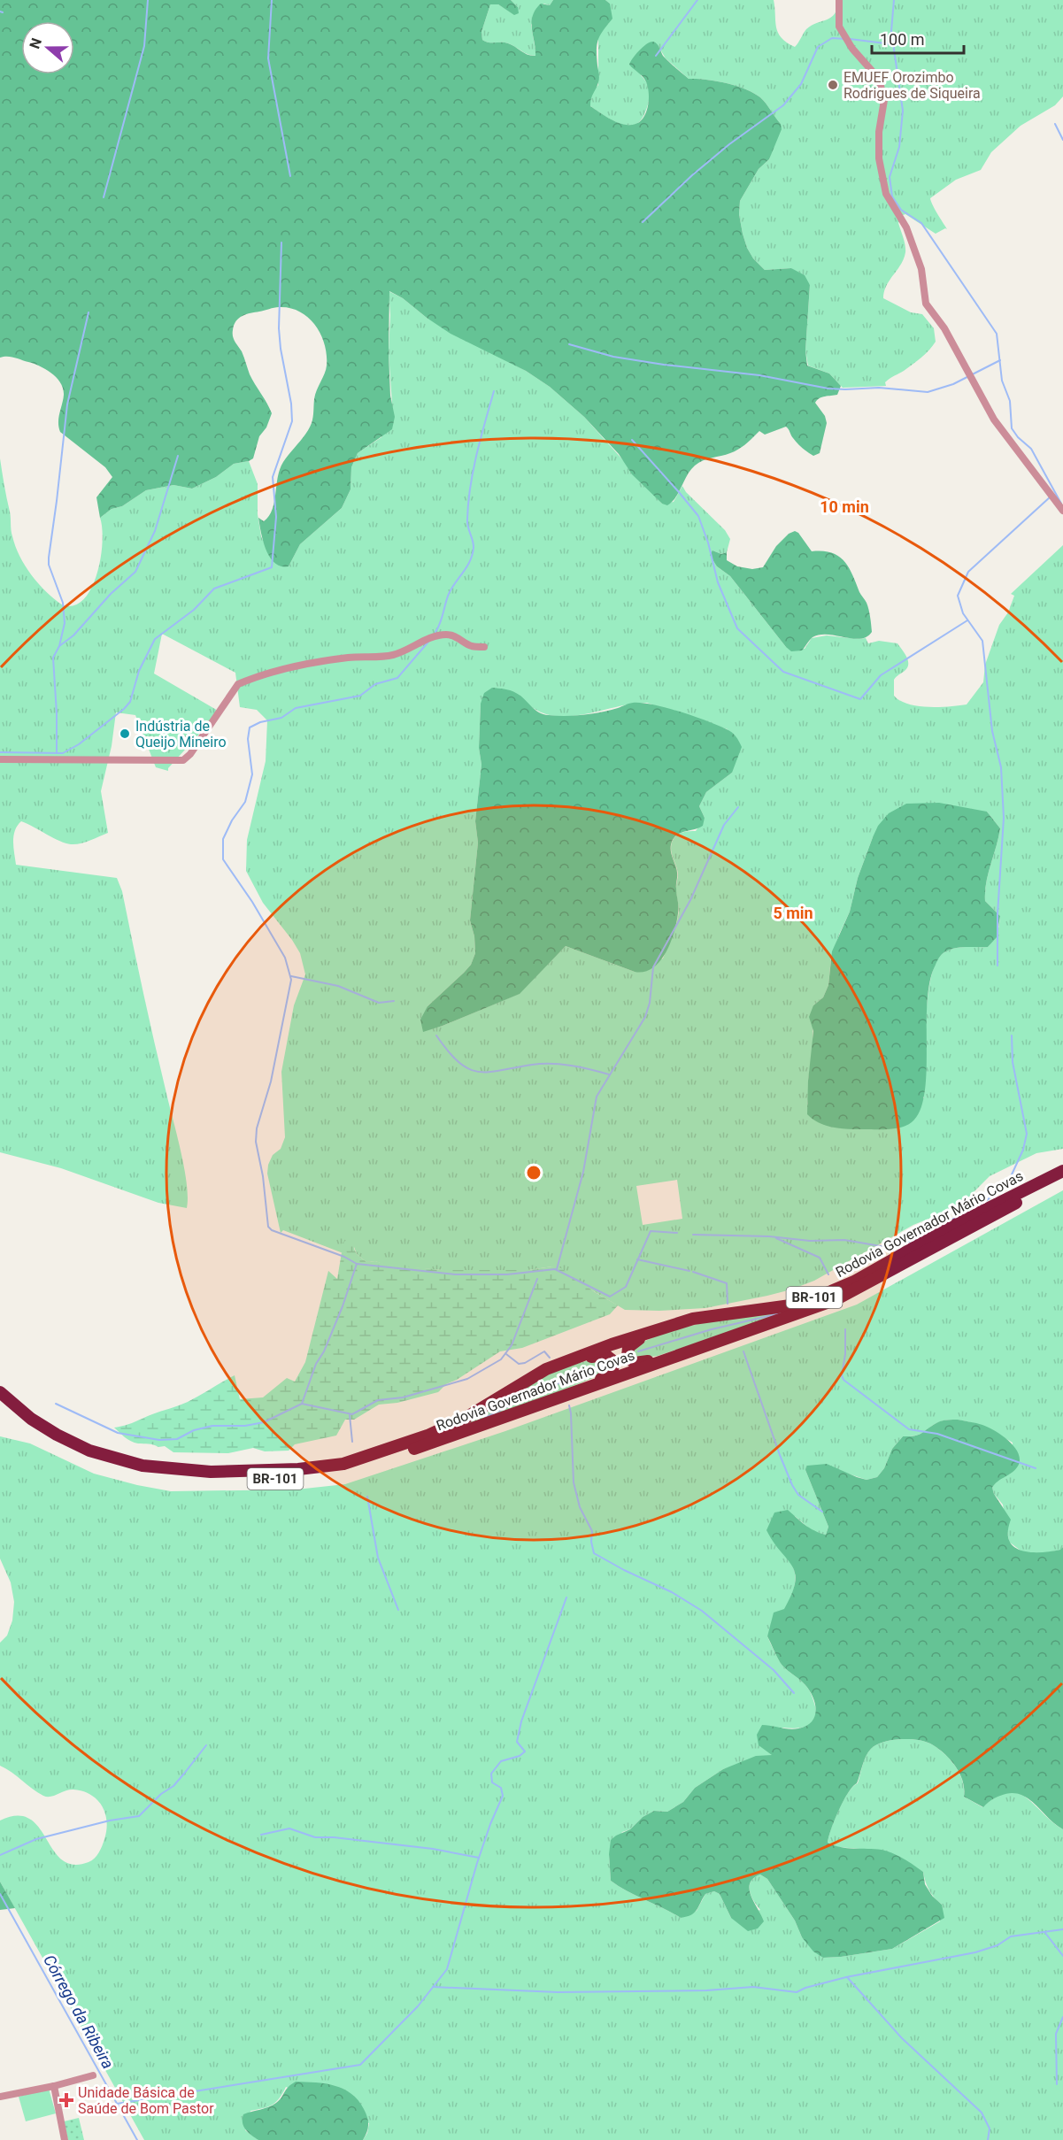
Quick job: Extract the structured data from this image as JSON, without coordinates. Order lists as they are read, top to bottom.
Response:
{
  "streets": {
    "highway": ["Rodovia Governador Mário Covas", "BR-101"]
  },
  "water": ["Córrego da Ribeira"],
  "places": {
    "other": ["EMUEF Orozimbo Rodrigues de Siqueira", "Indústria de Queijo Mineiro"],
    "health": ["Unidade Básica de Saúde de Bom Pastor"]
  },
  "scale_bar": "100 m",
  "north": "left",
  "rings": ["10 min", "5 min"]
}
